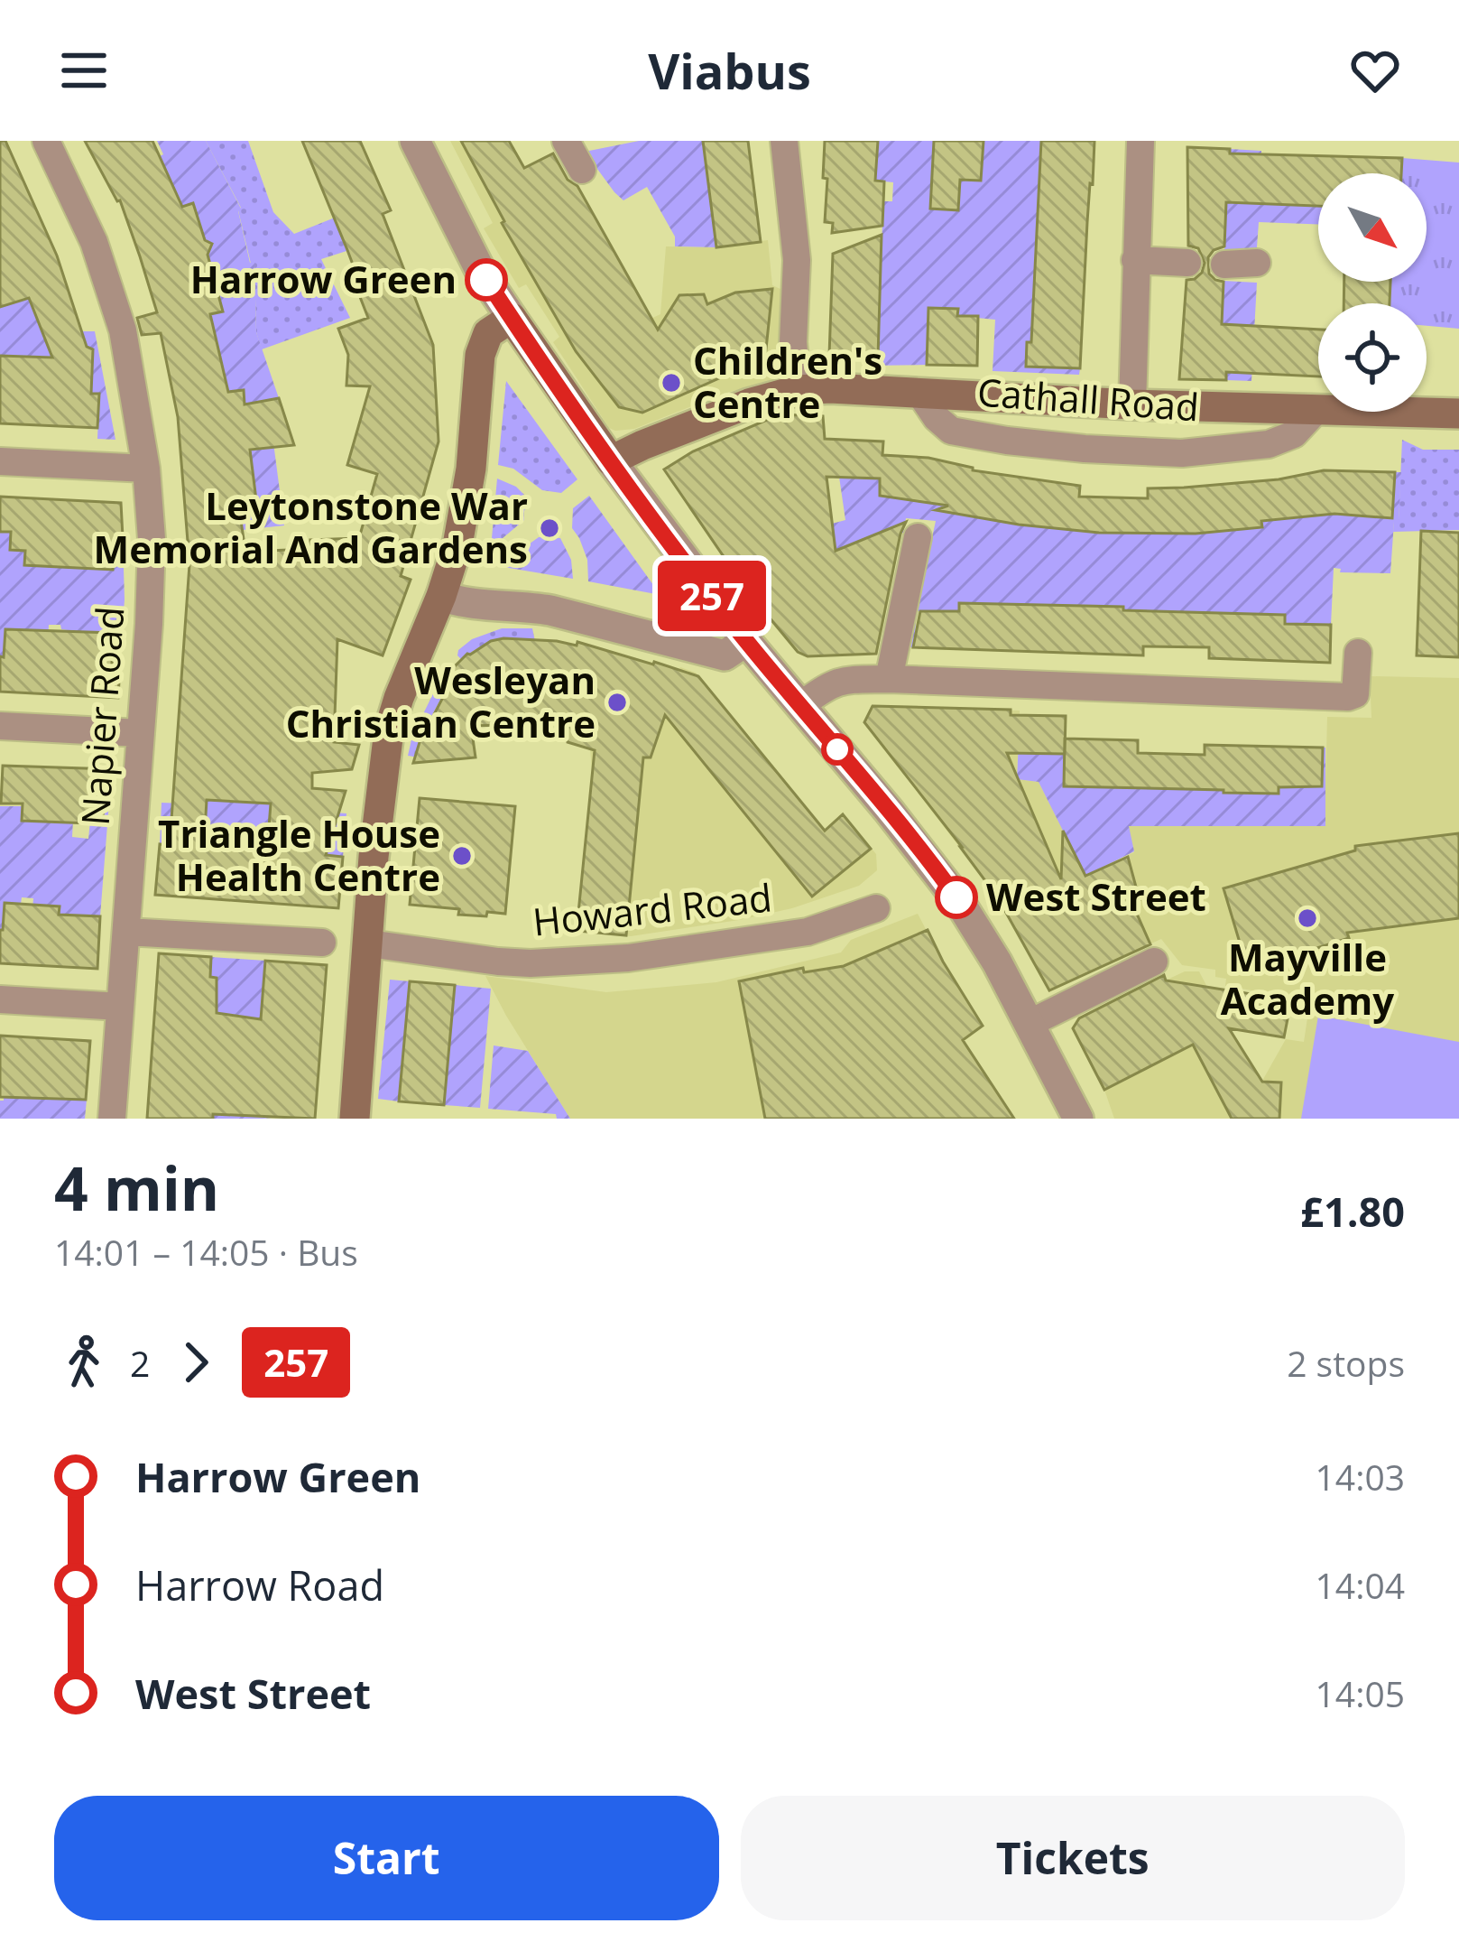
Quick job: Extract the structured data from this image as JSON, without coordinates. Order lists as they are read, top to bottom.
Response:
{
  "streets": {
    "main road": ["Cathall Road"],
    "street": ["Napier Road", "Howard Road"]
  },
  "places": [
    "Harrow Green",
    "Children's Centre",
    "Leytonstone War Memorial And Gardens",
    "Wesleyan Christian Centre",
    "Triangle House Health Centre",
    "West Street",
    "Mayville Academy"
  ],
  "lines": ["bus line 257"],
  "north": "bottom right",
  "page": {
    "header": "Viabus",
    "on_map": "257",
    "heading": ["4 min", "14:01 – 14:05 · Bus", "£1.80"],
    "legs": ["2", "257", "2 stops"],
    "list": [
      {
        "name": "Harrow Green",
        "value": "14:03"
      },
      {
        "name": "Harrow Road",
        "value": "14:04"
      },
      {
        "name": "West Street",
        "value": "14:05"
      }
    ],
    "buttons": ["Start", "Tickets"]
  }
}
